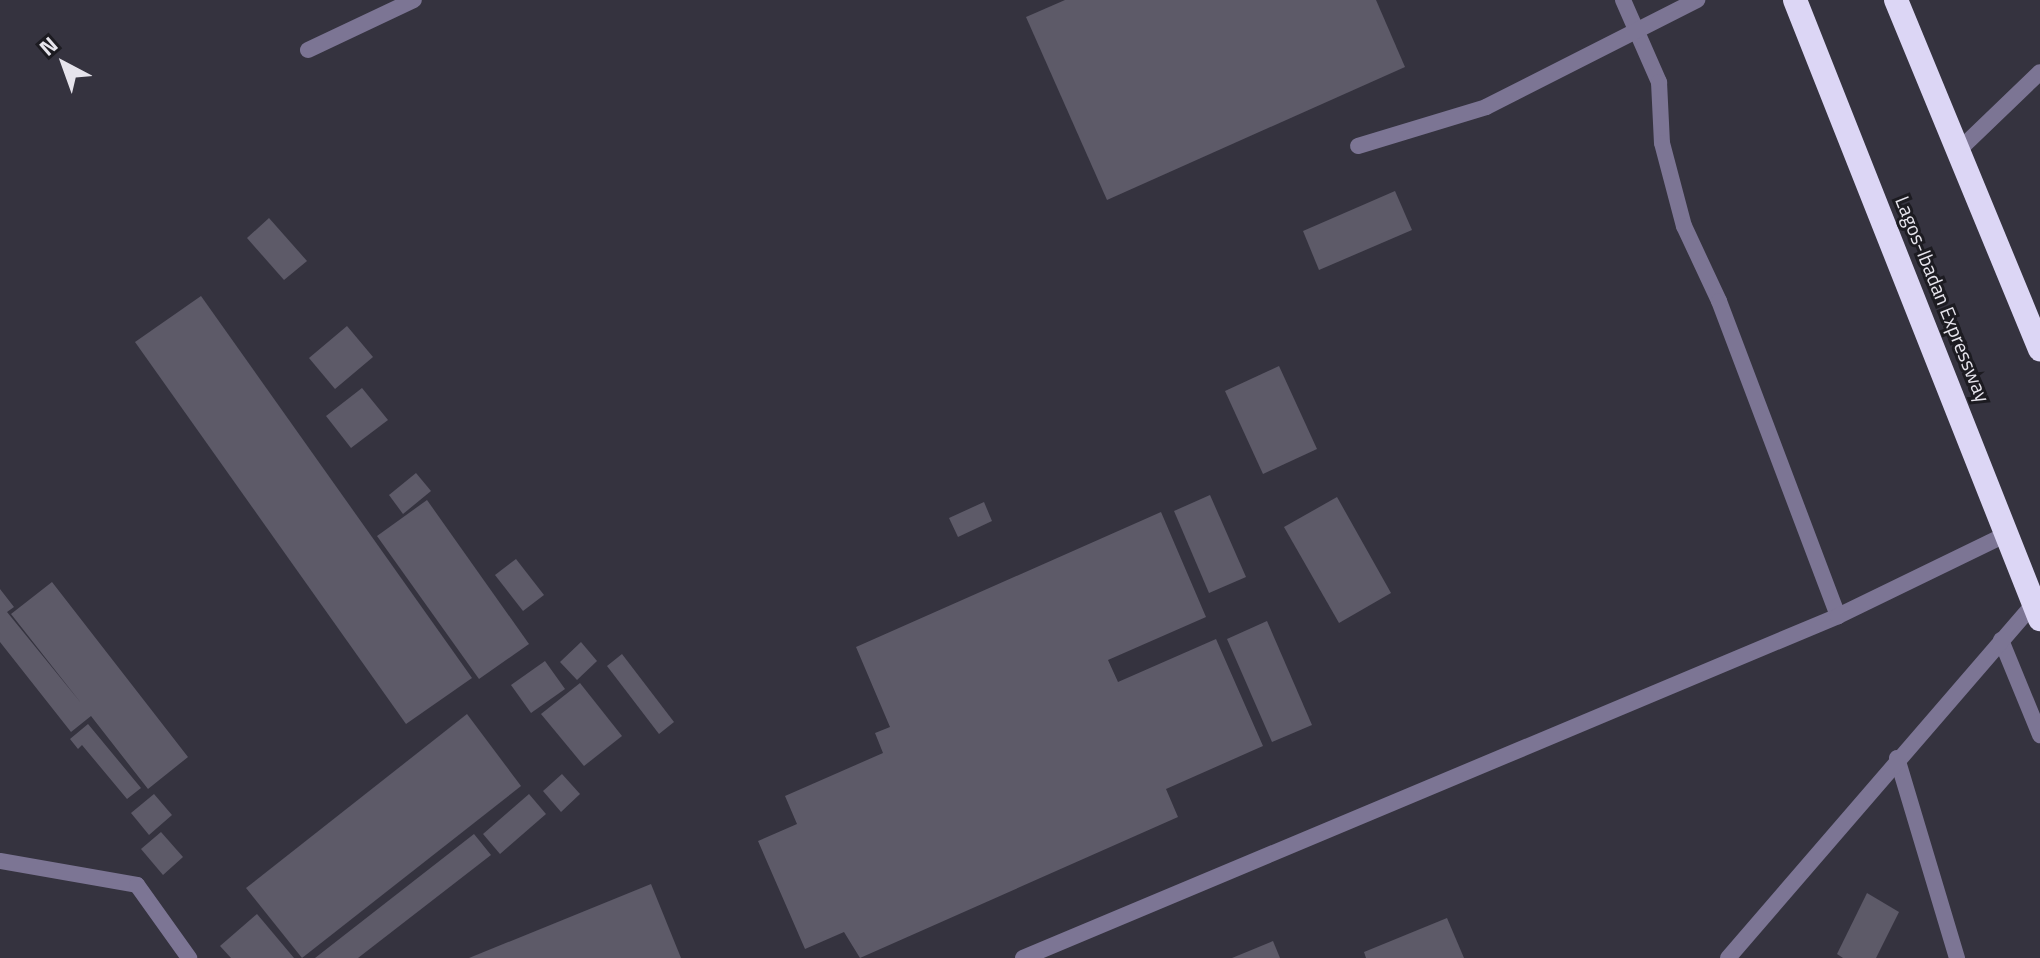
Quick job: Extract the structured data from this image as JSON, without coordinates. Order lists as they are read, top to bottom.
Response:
{
  "streets": {
    "highway": ["Lagos-Ibadan Expressway"]
  },
  "north": "top left"
}
